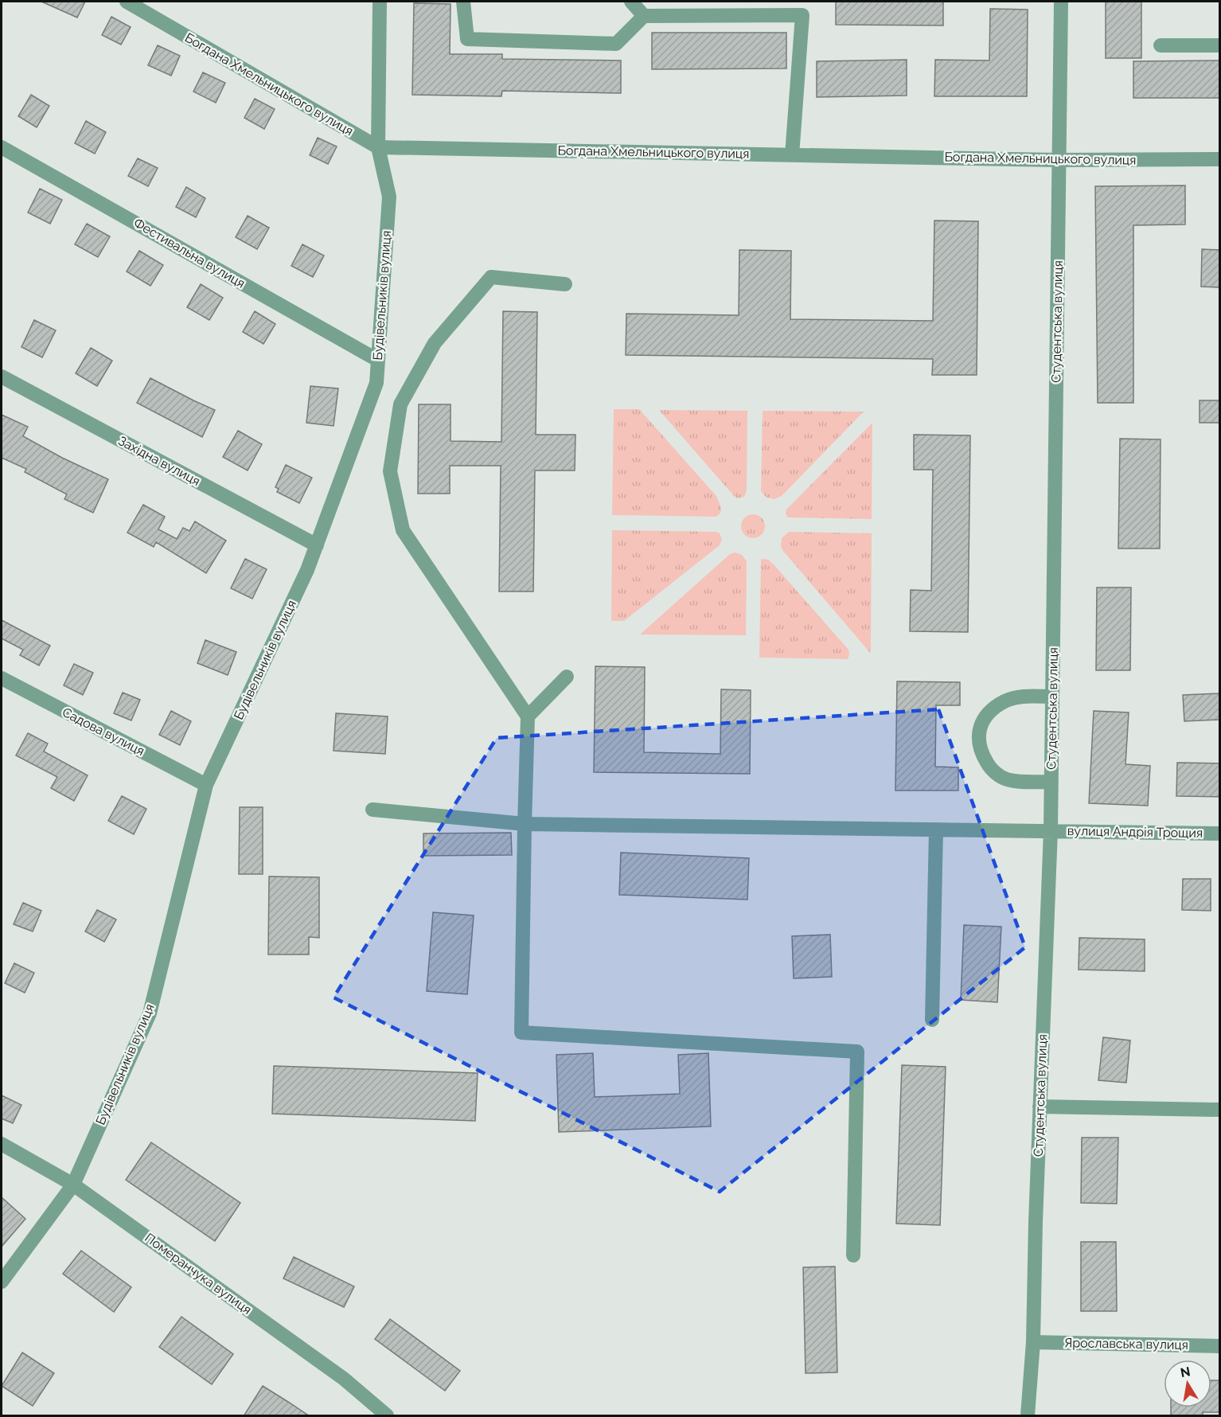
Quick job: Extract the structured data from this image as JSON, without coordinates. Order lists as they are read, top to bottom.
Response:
{
  "streets": {
    "street": [
      "Богдана Хмельницького вулиця",
      "Фестивальна вулиця",
      "Будівельників вулиця",
      "Студентська вулиця",
      "Західна вулиця",
      "Садова вулиця",
      "вулиця Андрія Трощия",
      "Померанчука вулиця",
      "Ярославська вулиця"
    ]
  },
  "crossings": [
    ["Богдана Хмельницького вулиця", "Будівельників вулиця"],
    ["Богдана Хмельницького вулиця", "Студентська вулиця"],
    ["Фестивальна вулиця", "Будівельників вулиця"],
    ["Будівельників вулиця", "Західна вулиця"],
    ["Будівельників вулиця", "Садова вулиця"],
    ["Будівельників вулиця", "Померанчука вулиця"],
    ["Студентська вулиця", "вулиця Андрія Трощия"],
    ["Студентська вулиця", "Ярославська вулиця"]
  ],
  "north": "top"
}
